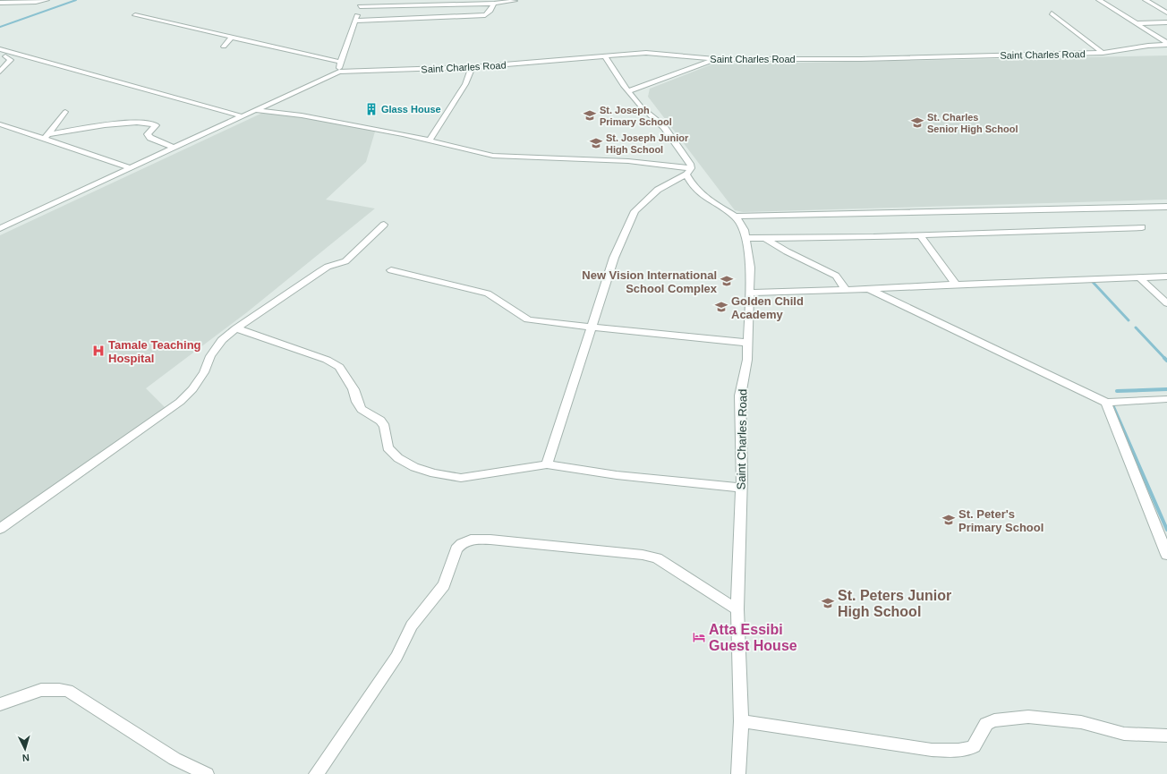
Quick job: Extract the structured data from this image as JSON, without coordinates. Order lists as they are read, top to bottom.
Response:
{
  "streets": {
    "street": ["Saint Charles Road"]
  },
  "places": {
    "building": ["Glass House"],
    "school or university": [
      "St. Joseph Primary School",
      "St. Charles Senior High School",
      "St. Joseph Junior High School",
      "New Vision International School Complex",
      "Golden Child Academy",
      "St. Peter's Primary School",
      "St. Peters Junior High School"
    ],
    "hospital": ["Tamale Teaching Hospital"],
    "hotel": ["Atta Essibi Guest House"]
  },
  "north": "bottom"
}
